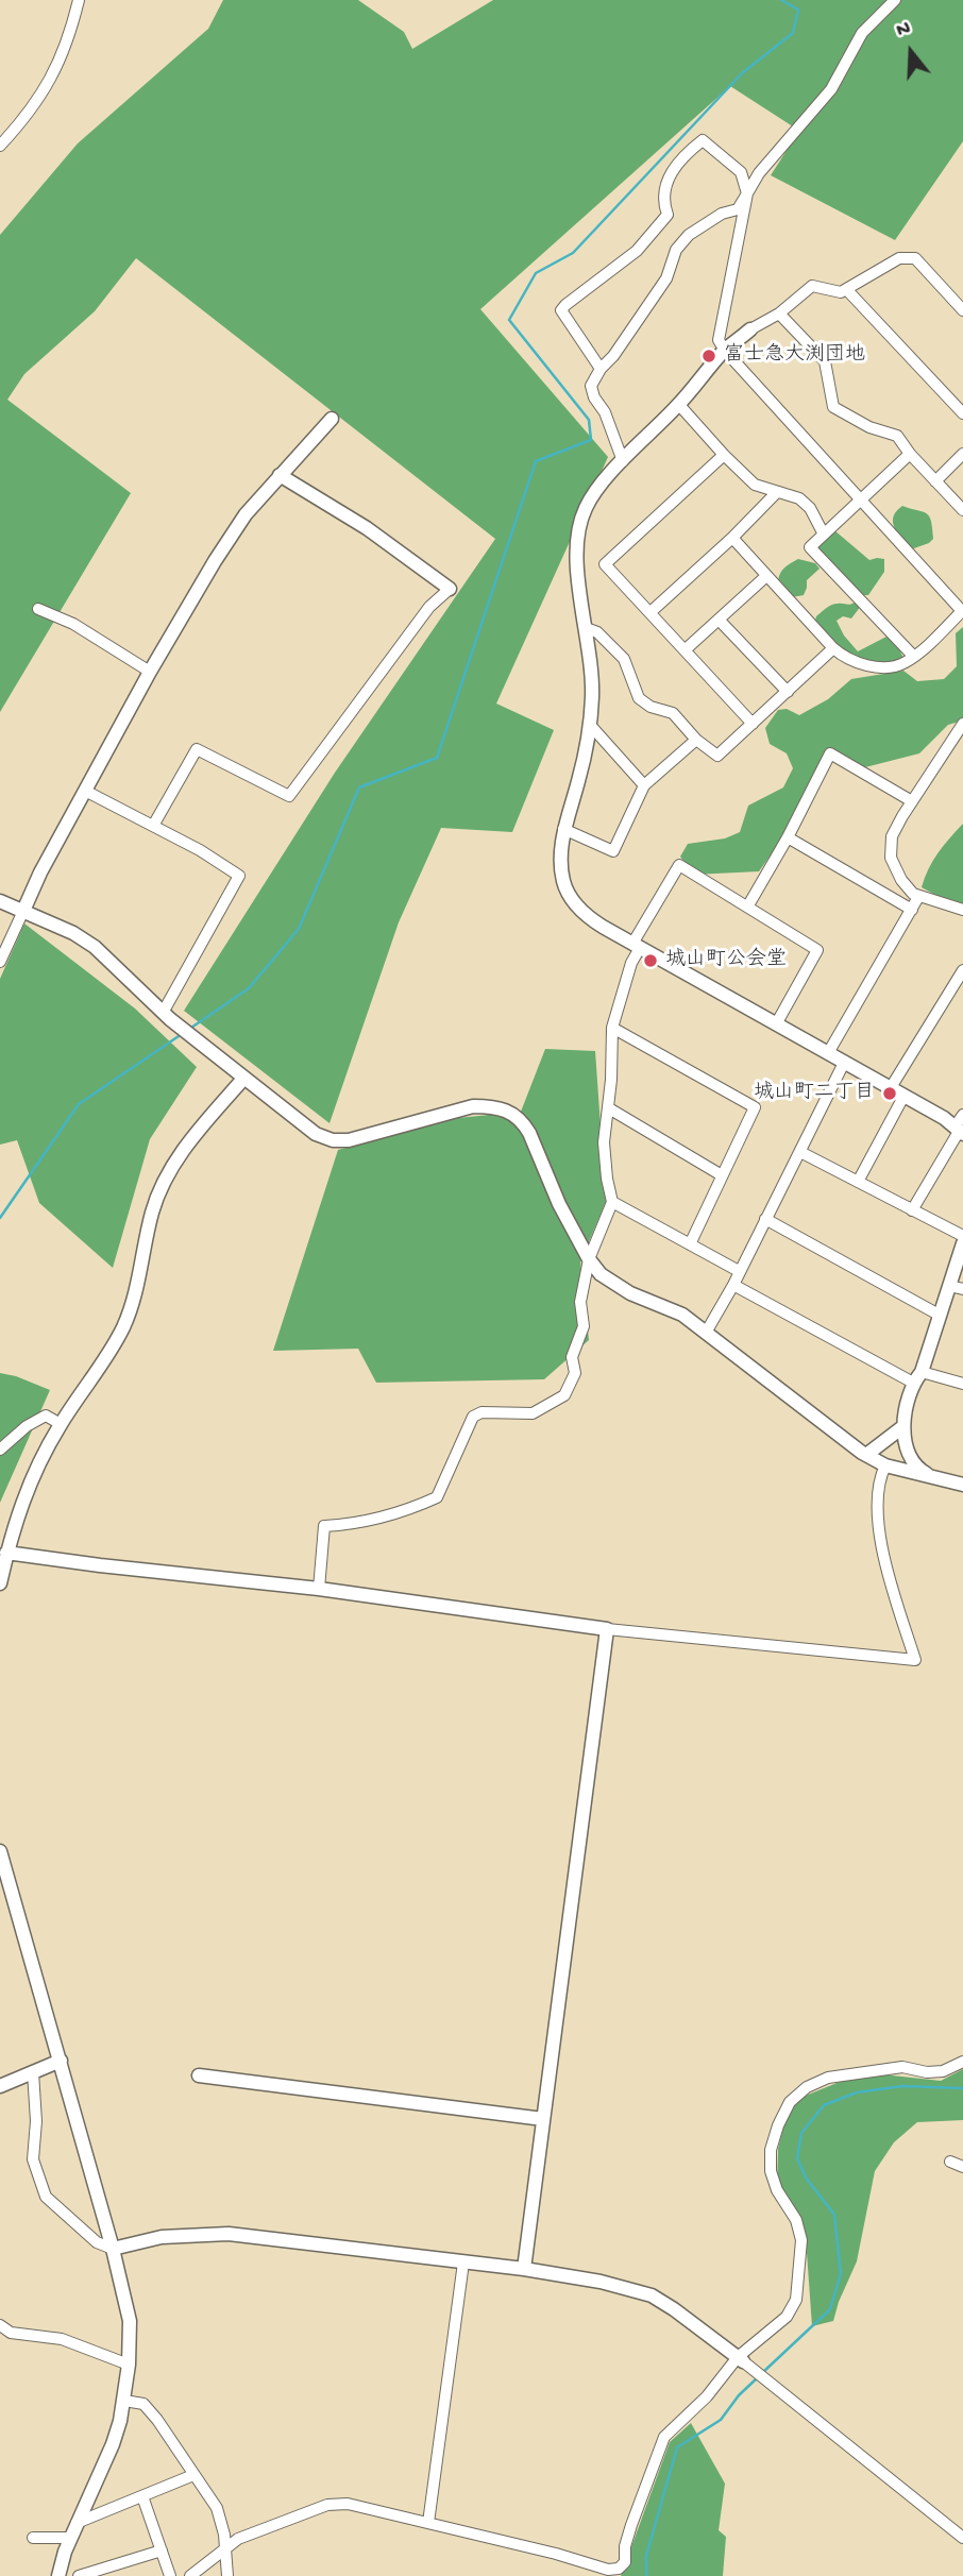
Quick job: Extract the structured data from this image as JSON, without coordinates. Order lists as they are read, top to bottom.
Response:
{
  "places": ["富士急大渕団地", "城山町公会堂", "城山町二丁目"],
  "north": "top"
}
